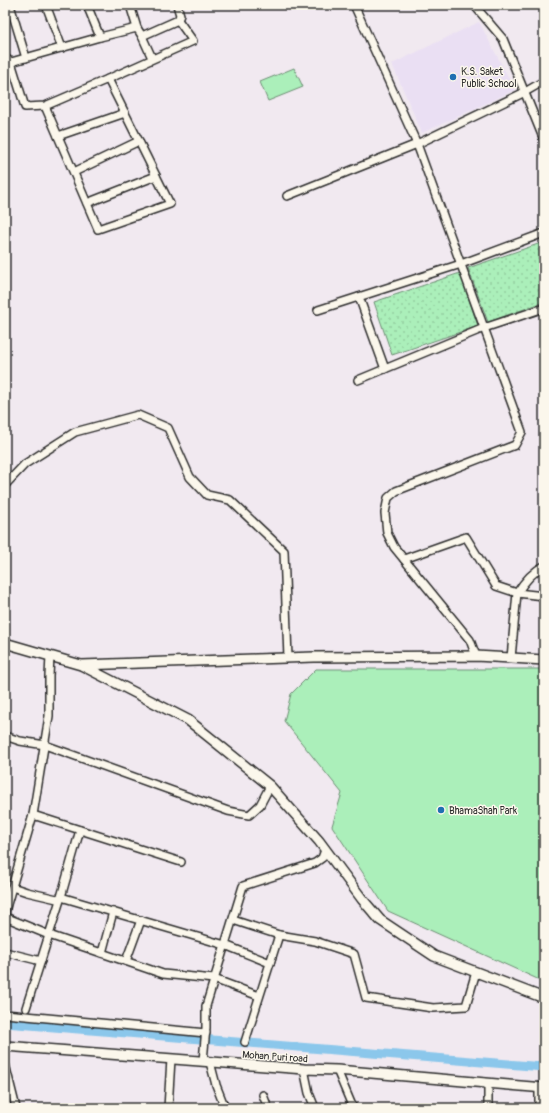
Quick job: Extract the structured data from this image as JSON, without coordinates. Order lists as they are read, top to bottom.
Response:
{
  "streets": {
    "street": ["Mohan Puri road"]
  },
  "places": ["K.S. Saket Public School", "BhamaShah Park"]
}
